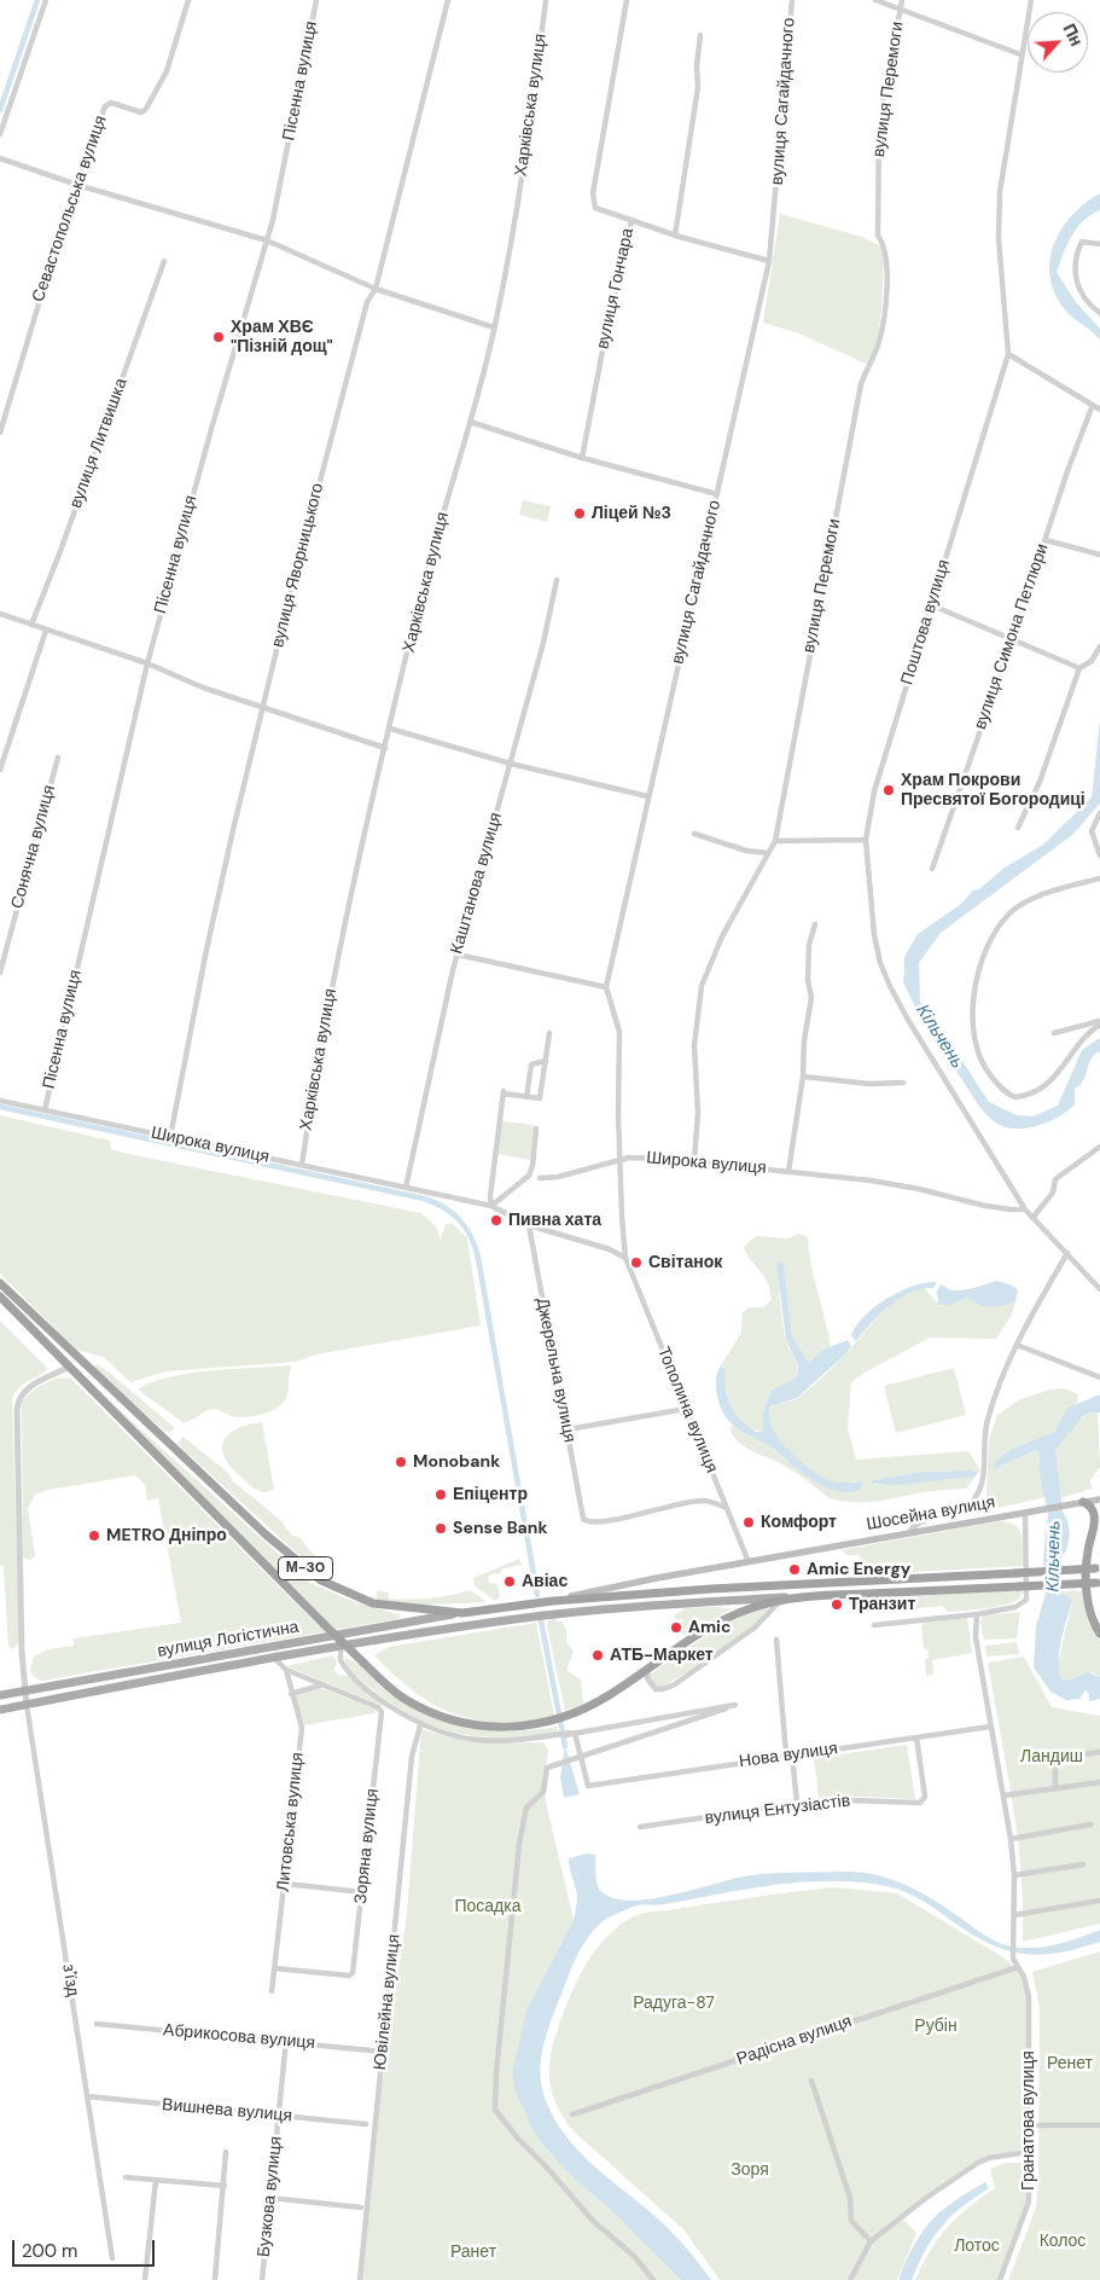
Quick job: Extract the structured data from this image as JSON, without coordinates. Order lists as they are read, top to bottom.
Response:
{
  "streets": {
    "highway": ["М-30"],
    "main road": ["Шосейна вулиця", "вулиця Логістична"],
    "street": [
      "Пісенна вулиця",
      "вулиця Перемоги",
      "вулиця Сагайдачного",
      "Харківська вулиця",
      "Севастопольська вулиця",
      "вулиця Гончара",
      "вулиця Литвишка",
      "вулиця Яворницького",
      "Поштова вулиця",
      "вулиця Симона Петлюри",
      "Сонячна вулиця",
      "Каштанова вулиця",
      "Широка вулиця",
      "Джерельна вулиця",
      "Тополина вулиця",
      "Нова вулиця",
      "вулиця Ентузіастів",
      "Литовська вулиця",
      "Зоряна вулиця",
      "з'їзд",
      "Ювілейна вулиця",
      "Абрикосова вулиця",
      "Радісна вулиця",
      "Вишнева вулиця",
      "Гранатова вулиця",
      "Бузкова вулиця"
    ]
  },
  "crossings": [
    ["Пісенна вулиця", "Широка вулиця"],
    ["вулиця Перемоги", "Широка вулиця"],
    ["Харківська вулиця", "Широка вулиця"],
    ["вулиця Яворницького", "Широка вулиця"],
    ["Поштова вулиця", "Широка вулиця"],
    ["Каштанова вулиця", "Широка вулиця"],
    ["Широка вулиця", "Джерельна вулиця"],
    ["Широка вулиця", "Тополина вулиця"],
    ["Джерельна вулиця", "Тополина вулиця"],
    ["Тополина вулиця", "Шосейна вулиця"],
    ["Шосейна вулиця", "М-30"],
    ["М-30", "вулиця Логістична"],
    ["Нова вулиця", "вулиця Ентузіастів"],
    ["Литовська вулиця", "Зоряна вулиця"],
    ["з'їзд", "Вишнева вулиця"],
    ["Ювілейна вулиця", "Абрикосова вулиця"],
    ["Абрикосова вулиця", "Бузкова вулиця"],
    ["Радісна вулиця", "Гранатова вулиця"],
    ["Вишнева вулиця", "Бузкова вулиця"]
  ],
  "water": ["Кільчень"],
  "parks": [
    "Ландиш",
    "Посадка",
    "Радуга-87",
    "Рубін",
    "Ренет",
    "Зоря",
    "Колос",
    "Лотос",
    "Ранет"
  ],
  "places": [
    "Храм ХВЄ \"Пізній дощ\"",
    "Ліцей №3",
    "Храм Покрови Пресвятої Богородиці",
    "Пивна хата",
    "Світанок",
    "Monobank",
    "Епіцентр",
    "Комфорт",
    "Sense Bank",
    "METRO Дніпро",
    "Amic Energy",
    "Авіас",
    "Транзит",
    "Amic",
    "АТБ-Маркет"
  ],
  "scale_bar": "200 m",
  "north": "top right"
}
